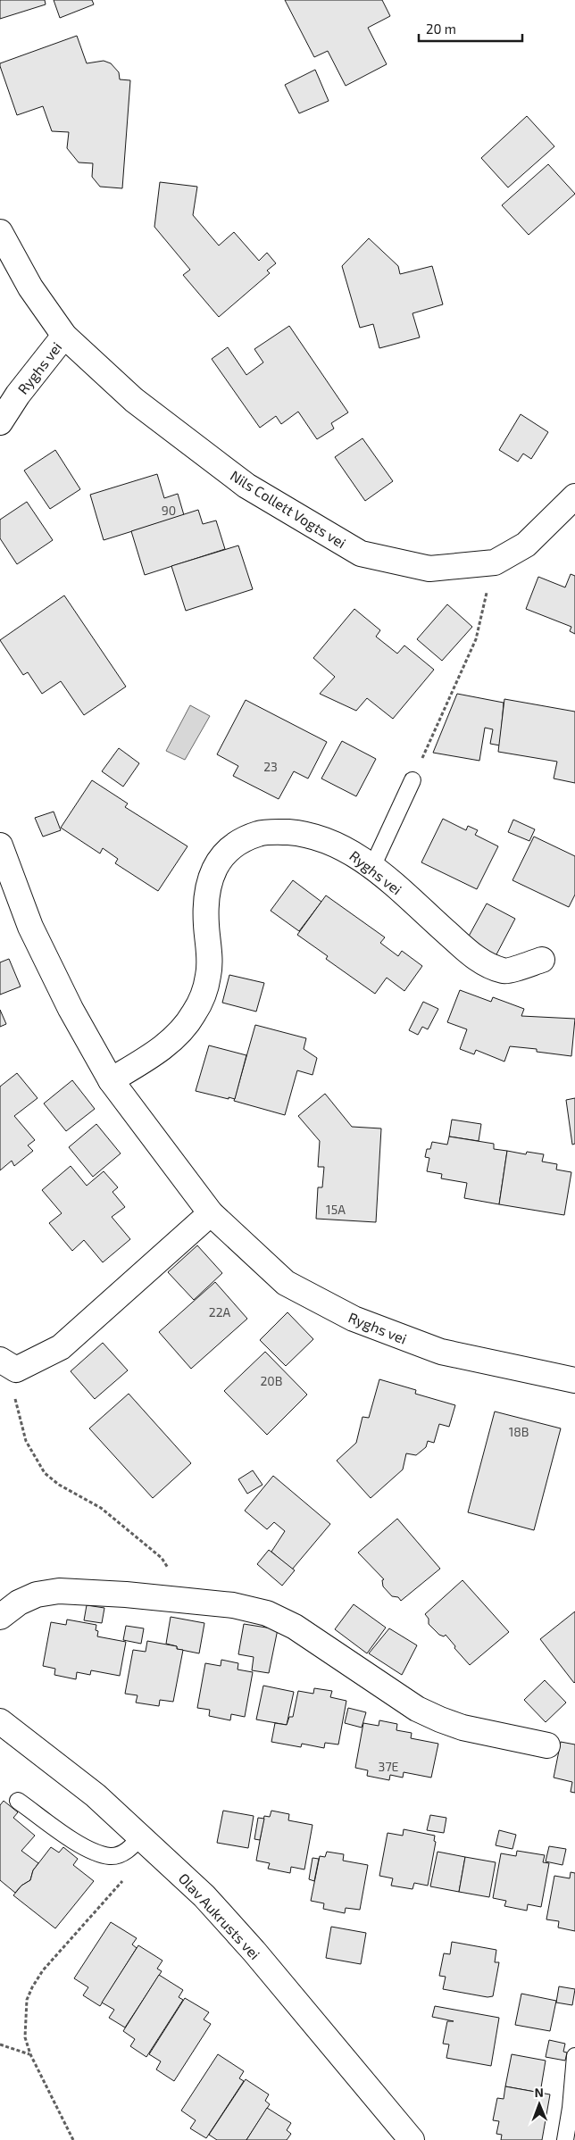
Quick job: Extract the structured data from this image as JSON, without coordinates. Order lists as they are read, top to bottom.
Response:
{
  "streets": {
    "street": ["Ryghs vei", "Nils Collett Vogts vei", "Olav Aukrusts vei"]
  },
  "crossings": [
    ["Ryghs vei", "Nils Collett Vogts vei"]
  ],
  "house_numbers": [
    "90",
    "23",
    "15A",
    "22A",
    "20B",
    "18B",
    "37E"
  ],
  "scale_bar": "20 m",
  "north": "top"
}
